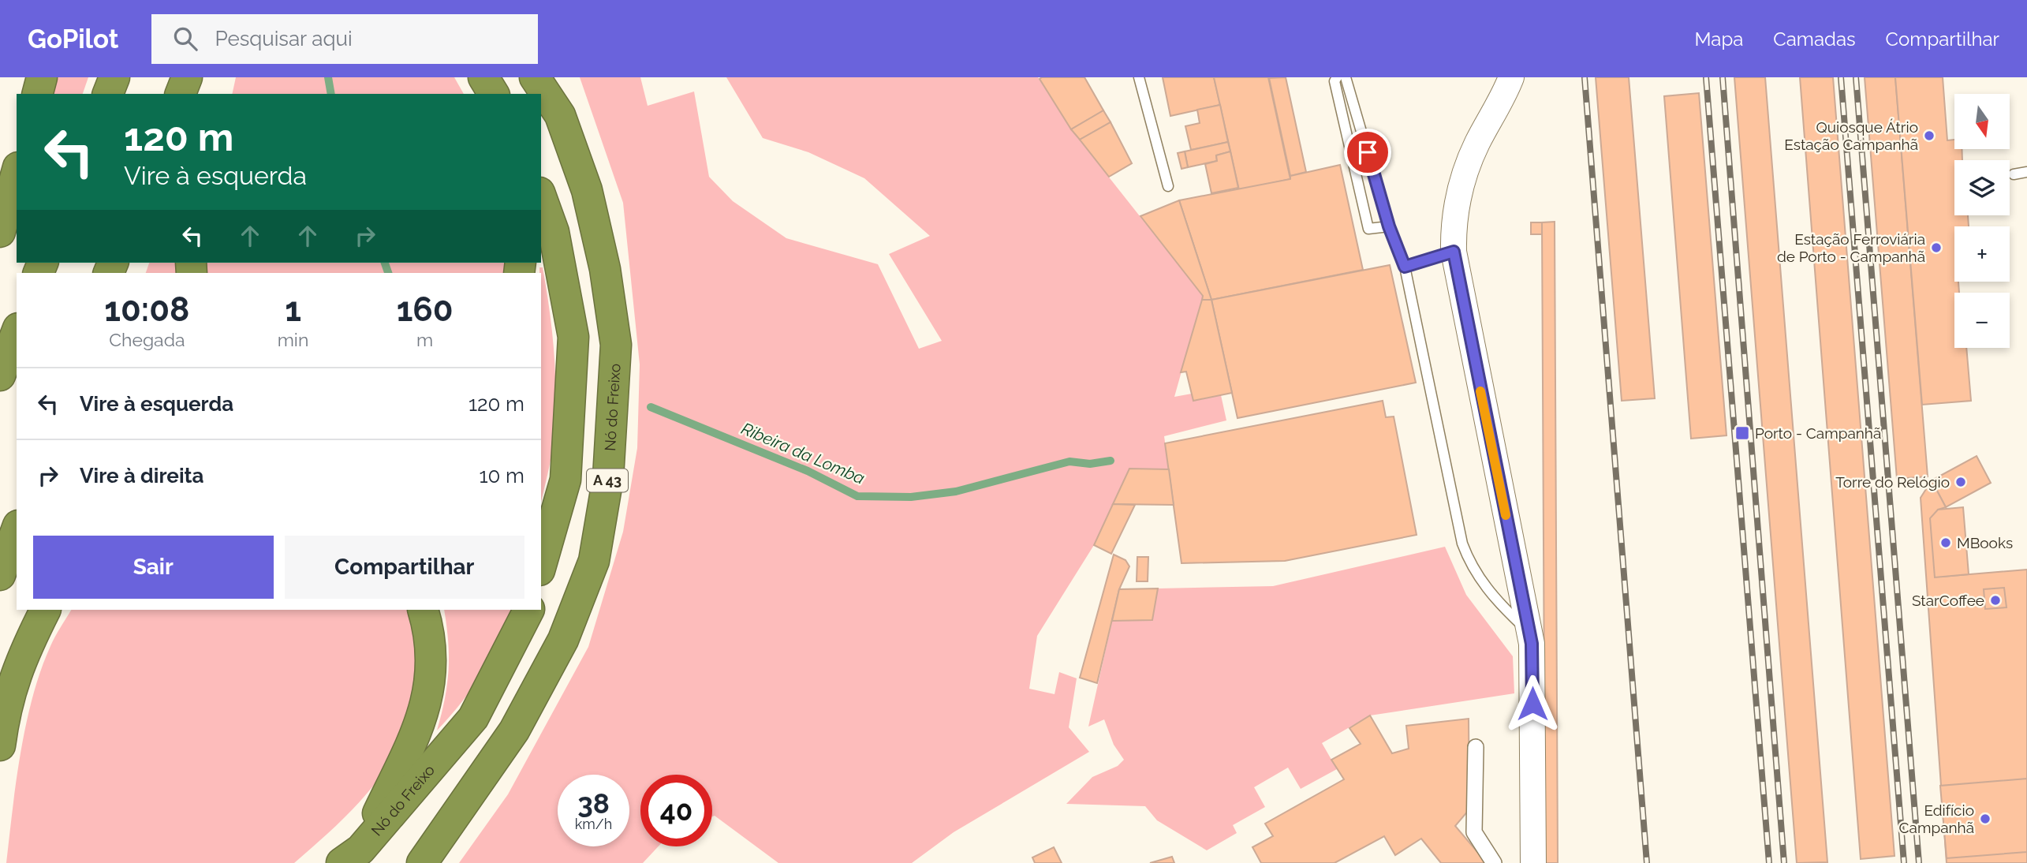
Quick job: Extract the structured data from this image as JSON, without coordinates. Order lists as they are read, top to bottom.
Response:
{
  "streets": {
    "highway": ["Nó do Freixo", "A 43"]
  },
  "crossings": [
    ["Nó do Freixo", "A 43"]
  ],
  "water": ["Ribeira da Lomba"],
  "places": {
    "other": [
      "Quiosque Átrio Estação Campanhã",
      "Estação Ferroviária de Porto - Campanhã",
      "Torre do Relógio",
      "MBooks",
      "StarCoffee",
      "Edifício Campanhã"
    ],
    "transit": ["Porto - Campanhã"]
  },
  "north": "bottom",
  "page": {
    "header": "GoPilot",
    "search": "Pesquisar aqui",
    "nav": ["Mapa", "Camadas", "Compartilhar"],
    "map_buttons": ["+", "−"],
    "turn": ["120 m", "Vire à esquerda"],
    "eta": [
      "10:08",
      "Chegada",
      "1",
      "min",
      "160",
      "m"
    ],
    "list": [
      {
        "name": "Vire à esquerda",
        "value": "120 m"
      },
      {
        "name": "Vire à direita",
        "value": "10 m"
      }
    ],
    "buttons": ["Sair", "Compartilhar"],
    "speed": "38 km/h",
    "limit": "40"
  }
}
